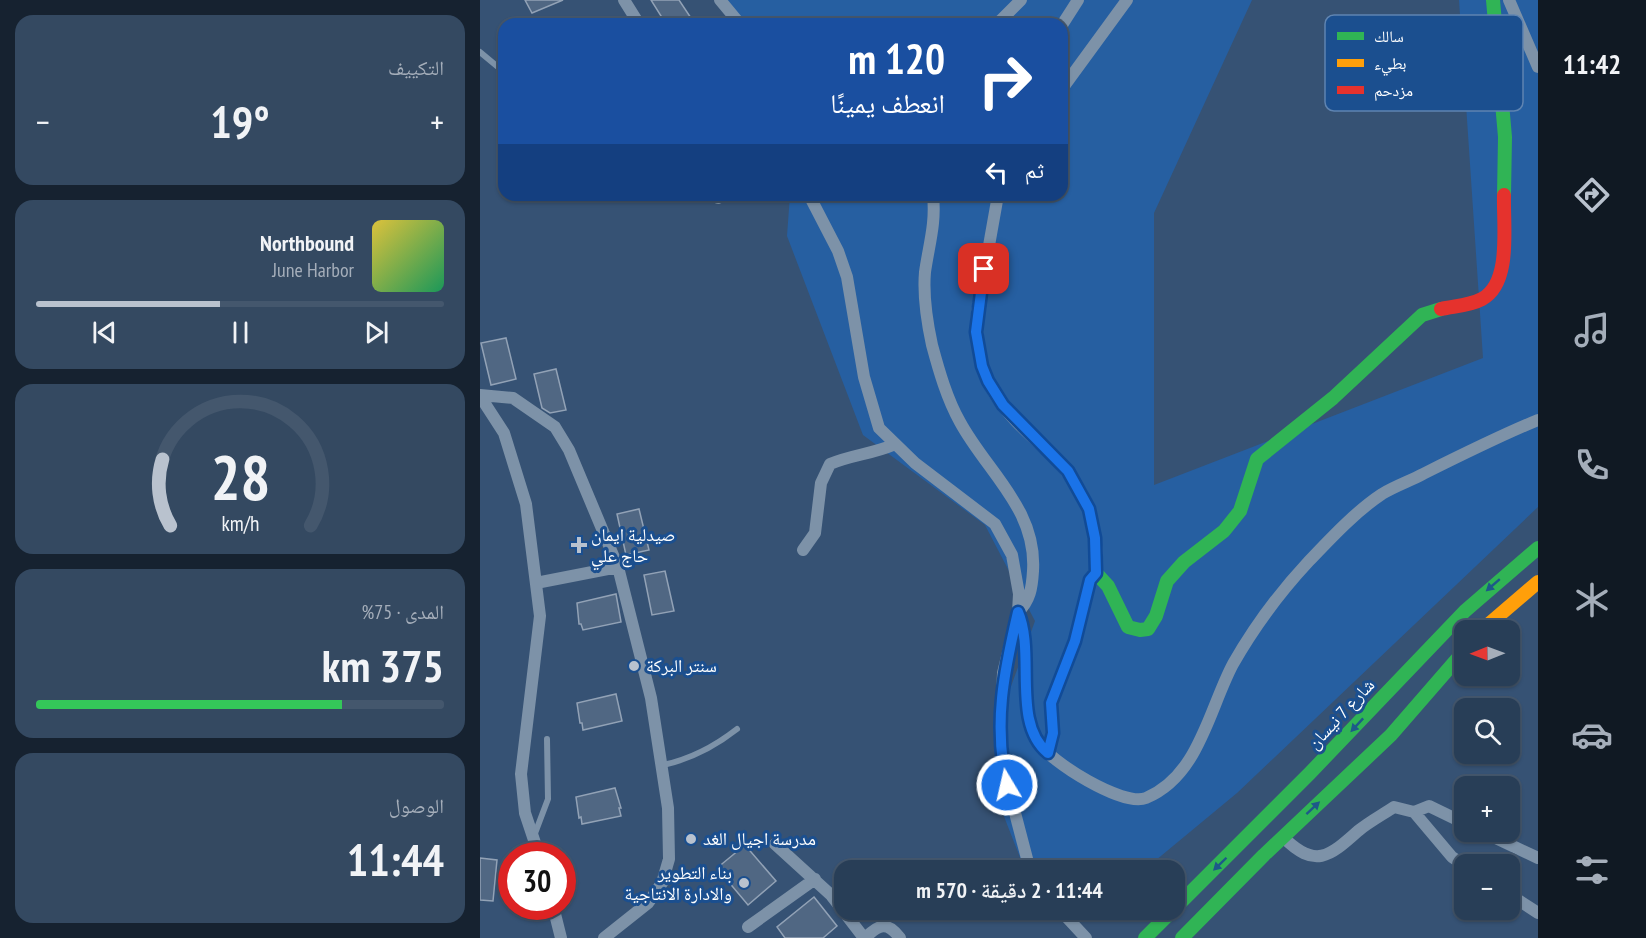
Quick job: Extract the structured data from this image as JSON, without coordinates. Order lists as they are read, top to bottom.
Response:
{
  "streets": {
    "main road": ["شارع 7 نيسان"]
  },
  "places": {
    "health": ["صيدلية ايمان حاج علي"],
    "other": ["سنتر البركة", "مدرسة اجيال الغد", "بناء التطوير والادارة الانتاجية"]
  },
  "legend": ["سالك", "بطيء", "مزدحم"],
  "north": "left",
  "page": {
    "tabs": "11:42",
    "tile": [
      "التكييف",
      ["المدى · 75%", "375 km"],
      ["الوصول", "11:44"]
    ],
    "turn": ["120 m", "انعطف يمينًا"],
    "heat": ["−", "19°", "+"],
    "then": "ثم",
    "song": ["Northbound", "June Harbor"],
    "map_buttons": ["+", "−"],
    "limit": "30",
    "trip": "11:44 · 2 دقيقة · 570 m",
    "gauge": ["28", "km/h"]
  }
}
